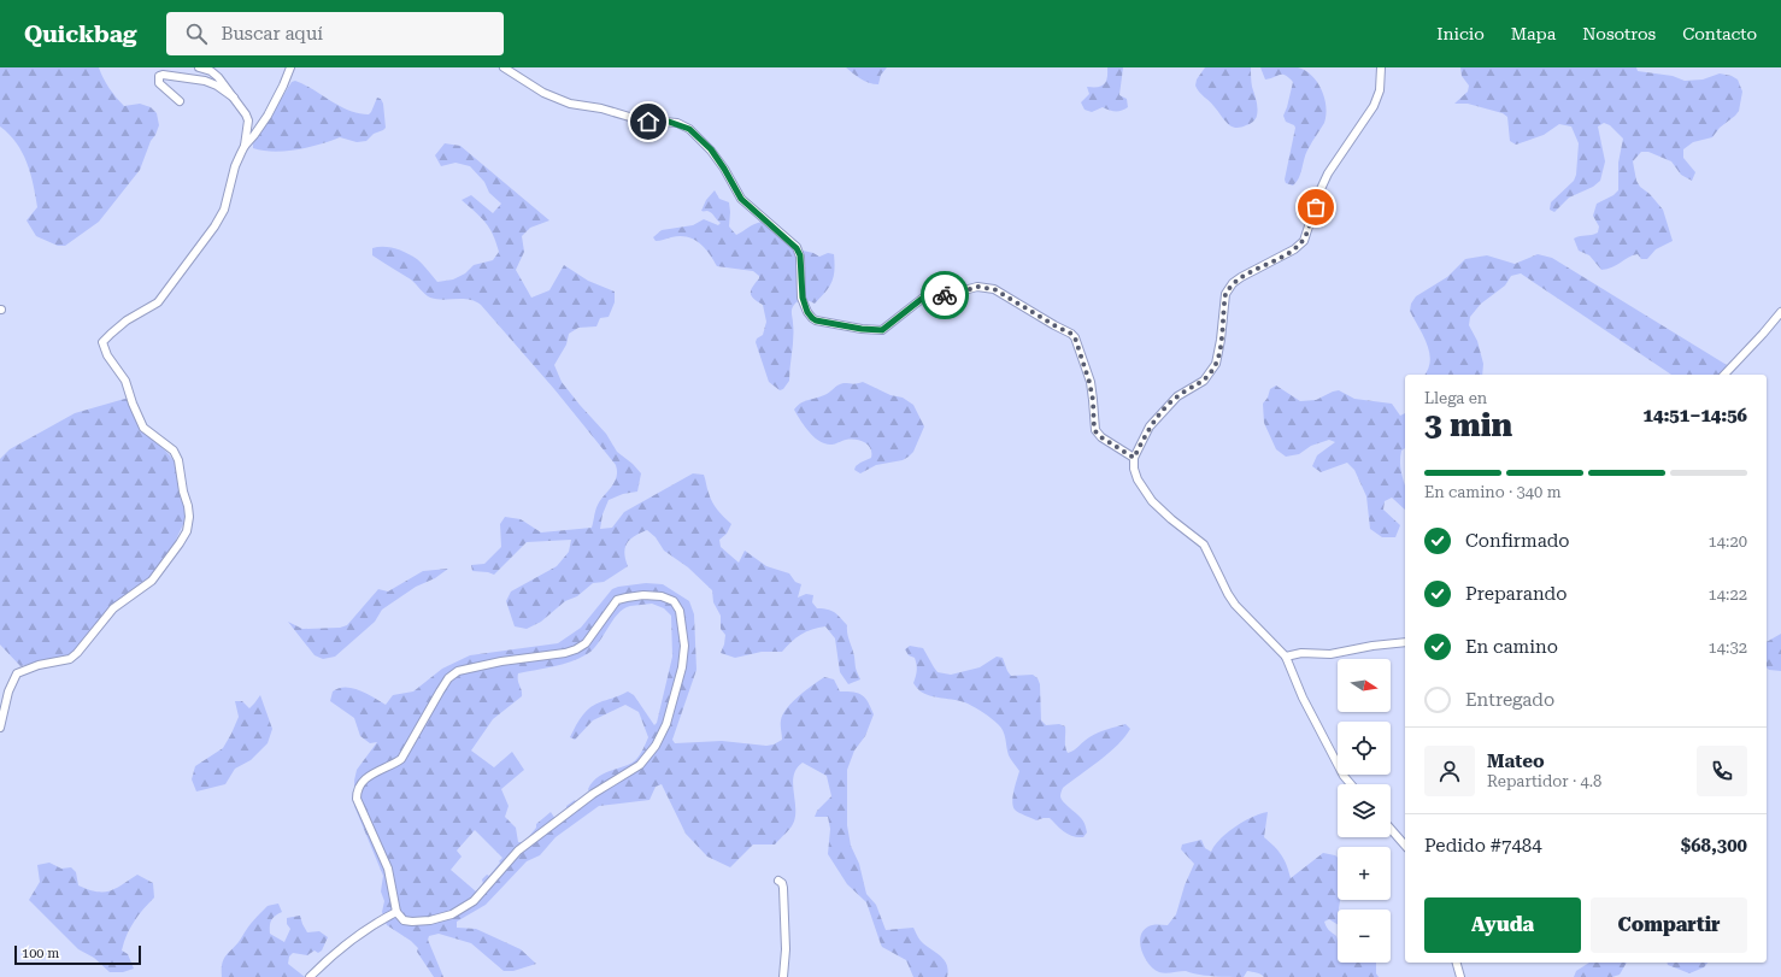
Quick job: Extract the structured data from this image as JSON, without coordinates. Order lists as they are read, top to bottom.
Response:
{
  "scale_bar": "100 m",
  "north": "right",
  "page": {
    "header": "Quickbag",
    "search": "Buscar aquí",
    "nav": [
      "Inicio",
      "Mapa",
      "Nosotros",
      "Contacto"
    ],
    "heading": ["3 min", "Llega en", "14:51–14:56"],
    "panel": [
      "Mateo",
      "Repartidor · 4.8",
      "Pedido #7484",
      "$68,300"
    ],
    "bar": "En camino · 340 m",
    "list": [
      ["Confirmado", "14:20"],
      ["Preparando", "14:22"],
      ["En camino", "14:32"],
      "Entregado"
    ],
    "map_buttons": ["+", "−"],
    "buttons": ["Ayuda", "Compartir"],
    "scale": "100 m"
  }
}
